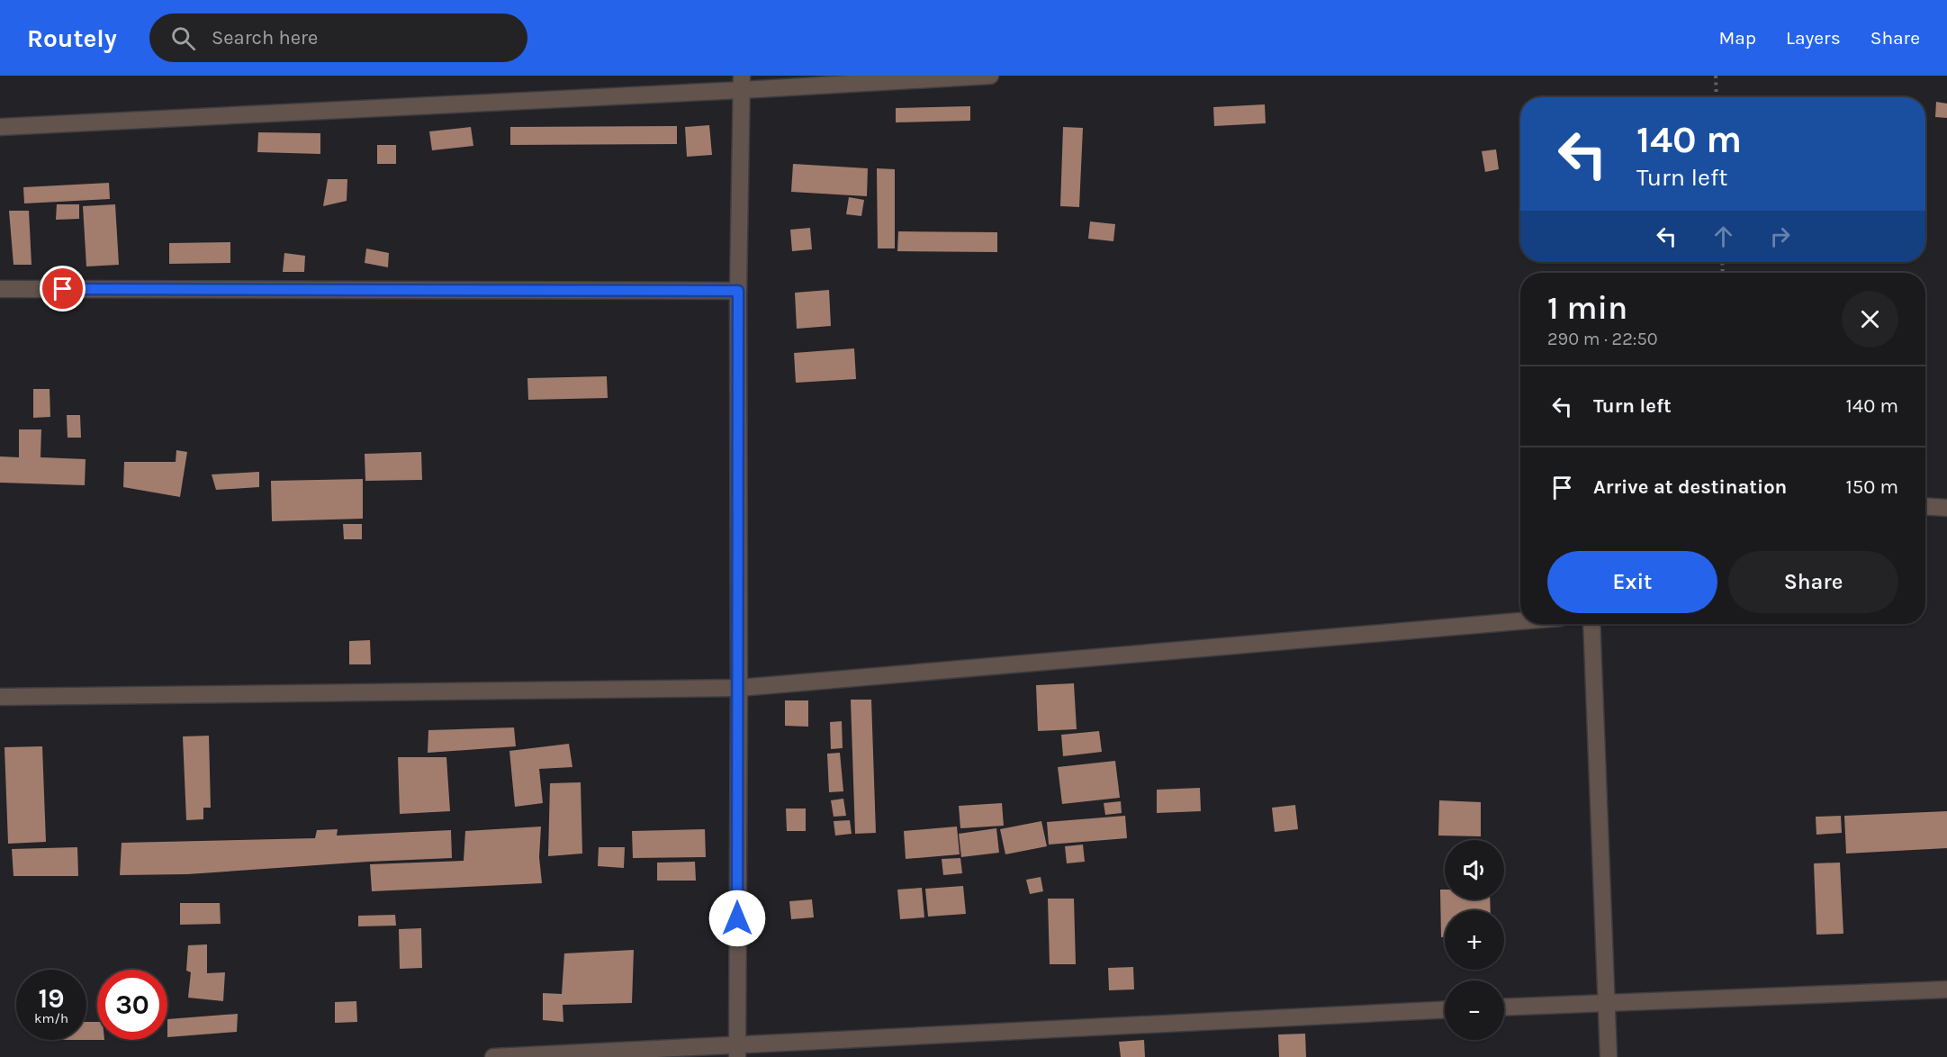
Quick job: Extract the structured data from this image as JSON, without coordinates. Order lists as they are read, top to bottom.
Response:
{
  "page": {
    "header": "Routely",
    "search": "Search here",
    "nav": ["Map", "Layers", "Share"],
    "turn": ["140 m", "Turn left"],
    "heading": ["1 min", "290 m · 22:50"],
    "list": [
      {
        "name": "Turn left",
        "value": "140 m"
      },
      {
        "name": "Arrive at destination",
        "value": "150 m"
      }
    ],
    "buttons": ["Exit", "Share"],
    "map_buttons": ["+", "−"],
    "speed": "19 km/h",
    "limit": "30"
  }
}
